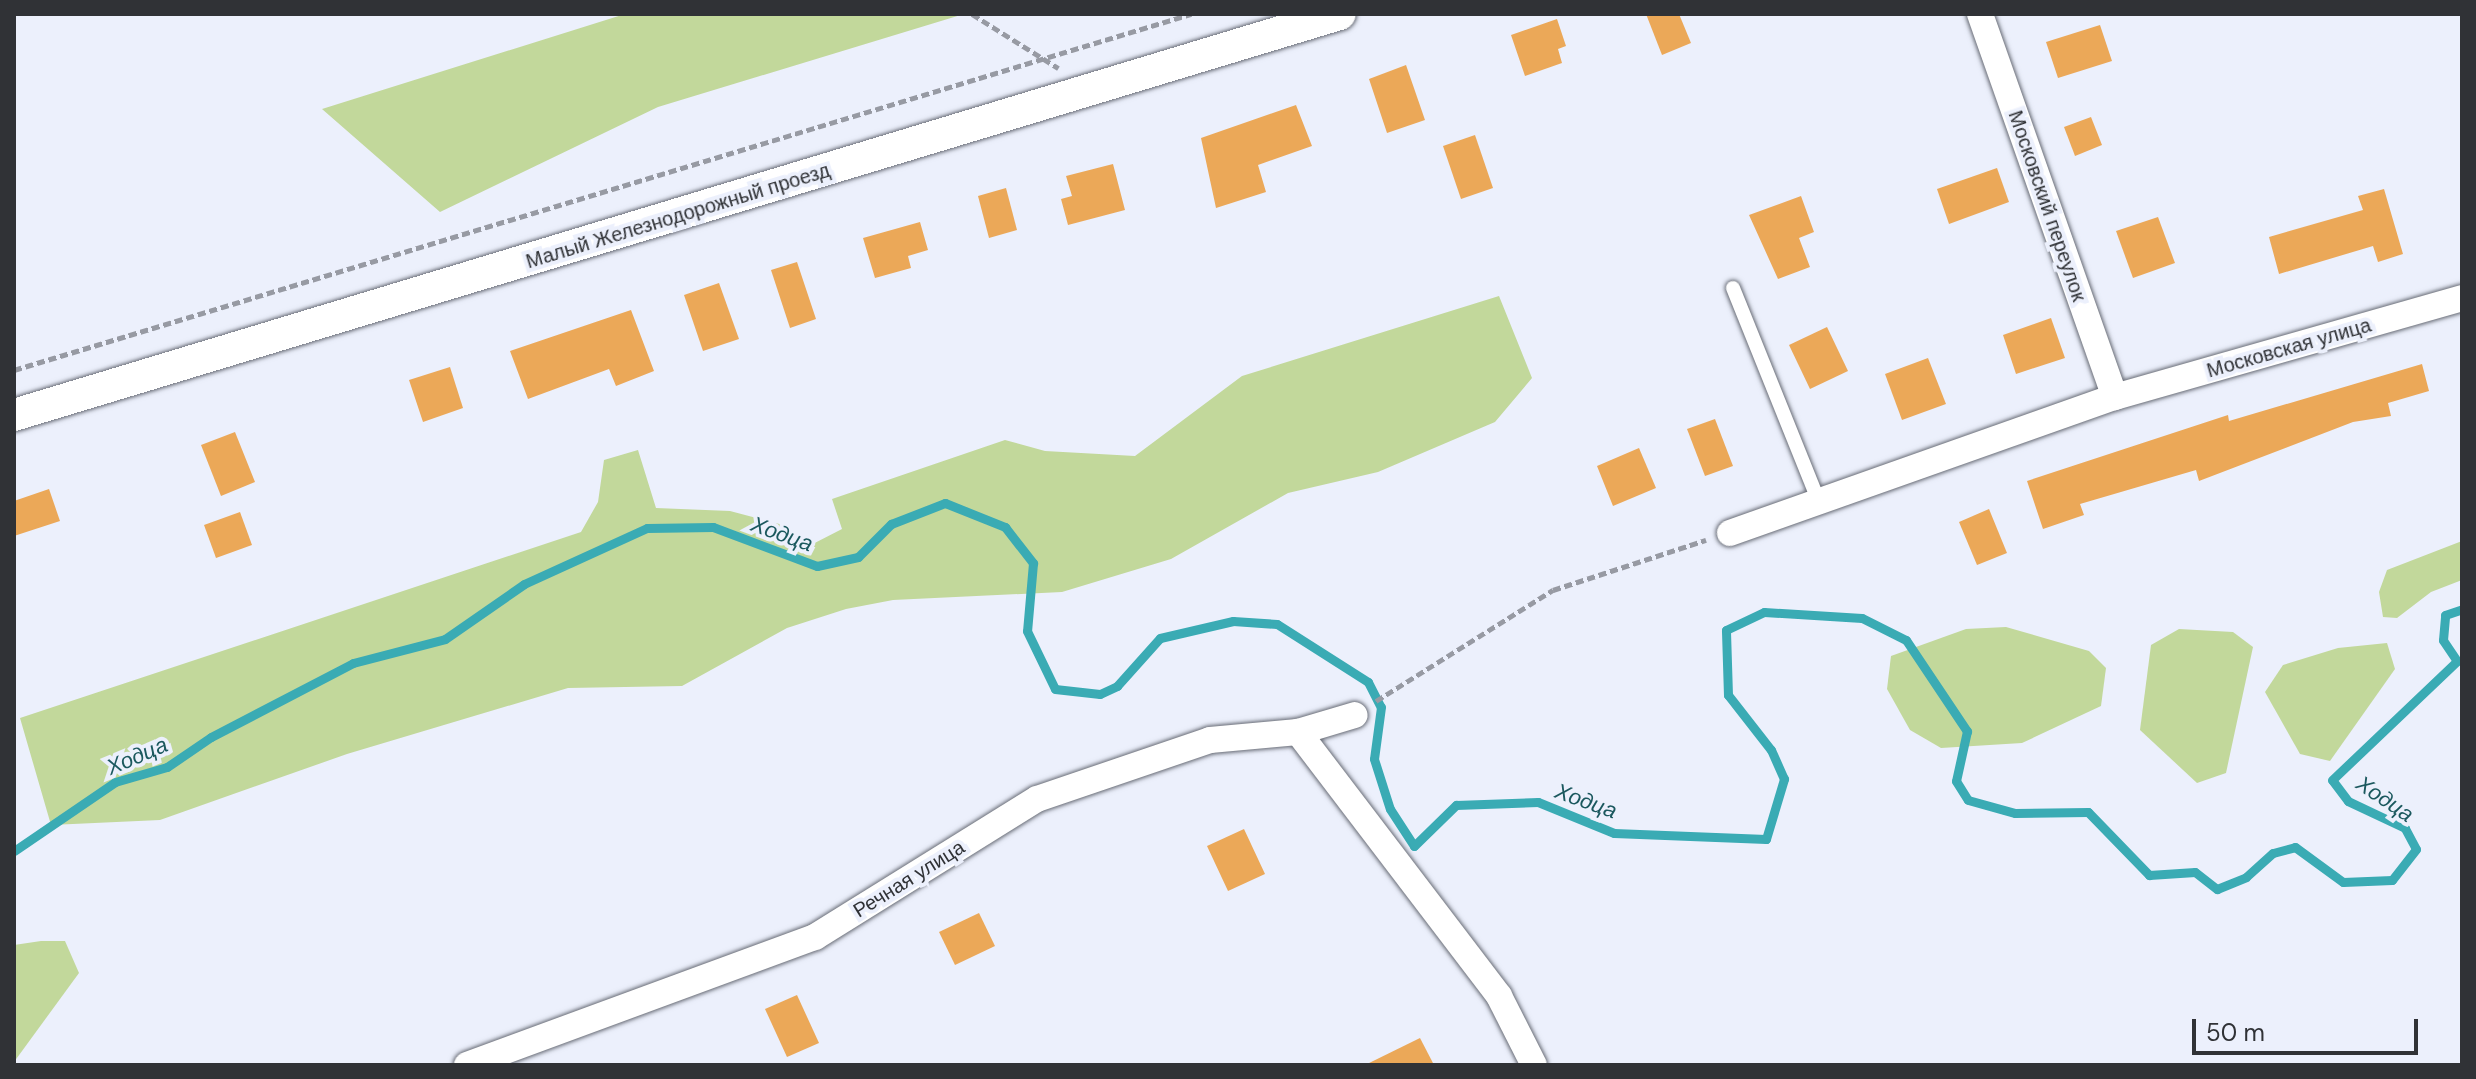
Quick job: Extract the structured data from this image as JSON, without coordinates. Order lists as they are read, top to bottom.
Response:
{
  "streets": {
    "street": [
      "Московский переулок",
      "Малый Железнодорожный проезд",
      "Московская улица",
      "Речная улица"
    ]
  },
  "crossings": [
    ["Московский переулок", "Московская улица"]
  ],
  "water": ["Ходца"],
  "scale_bar": "50 m"
}
